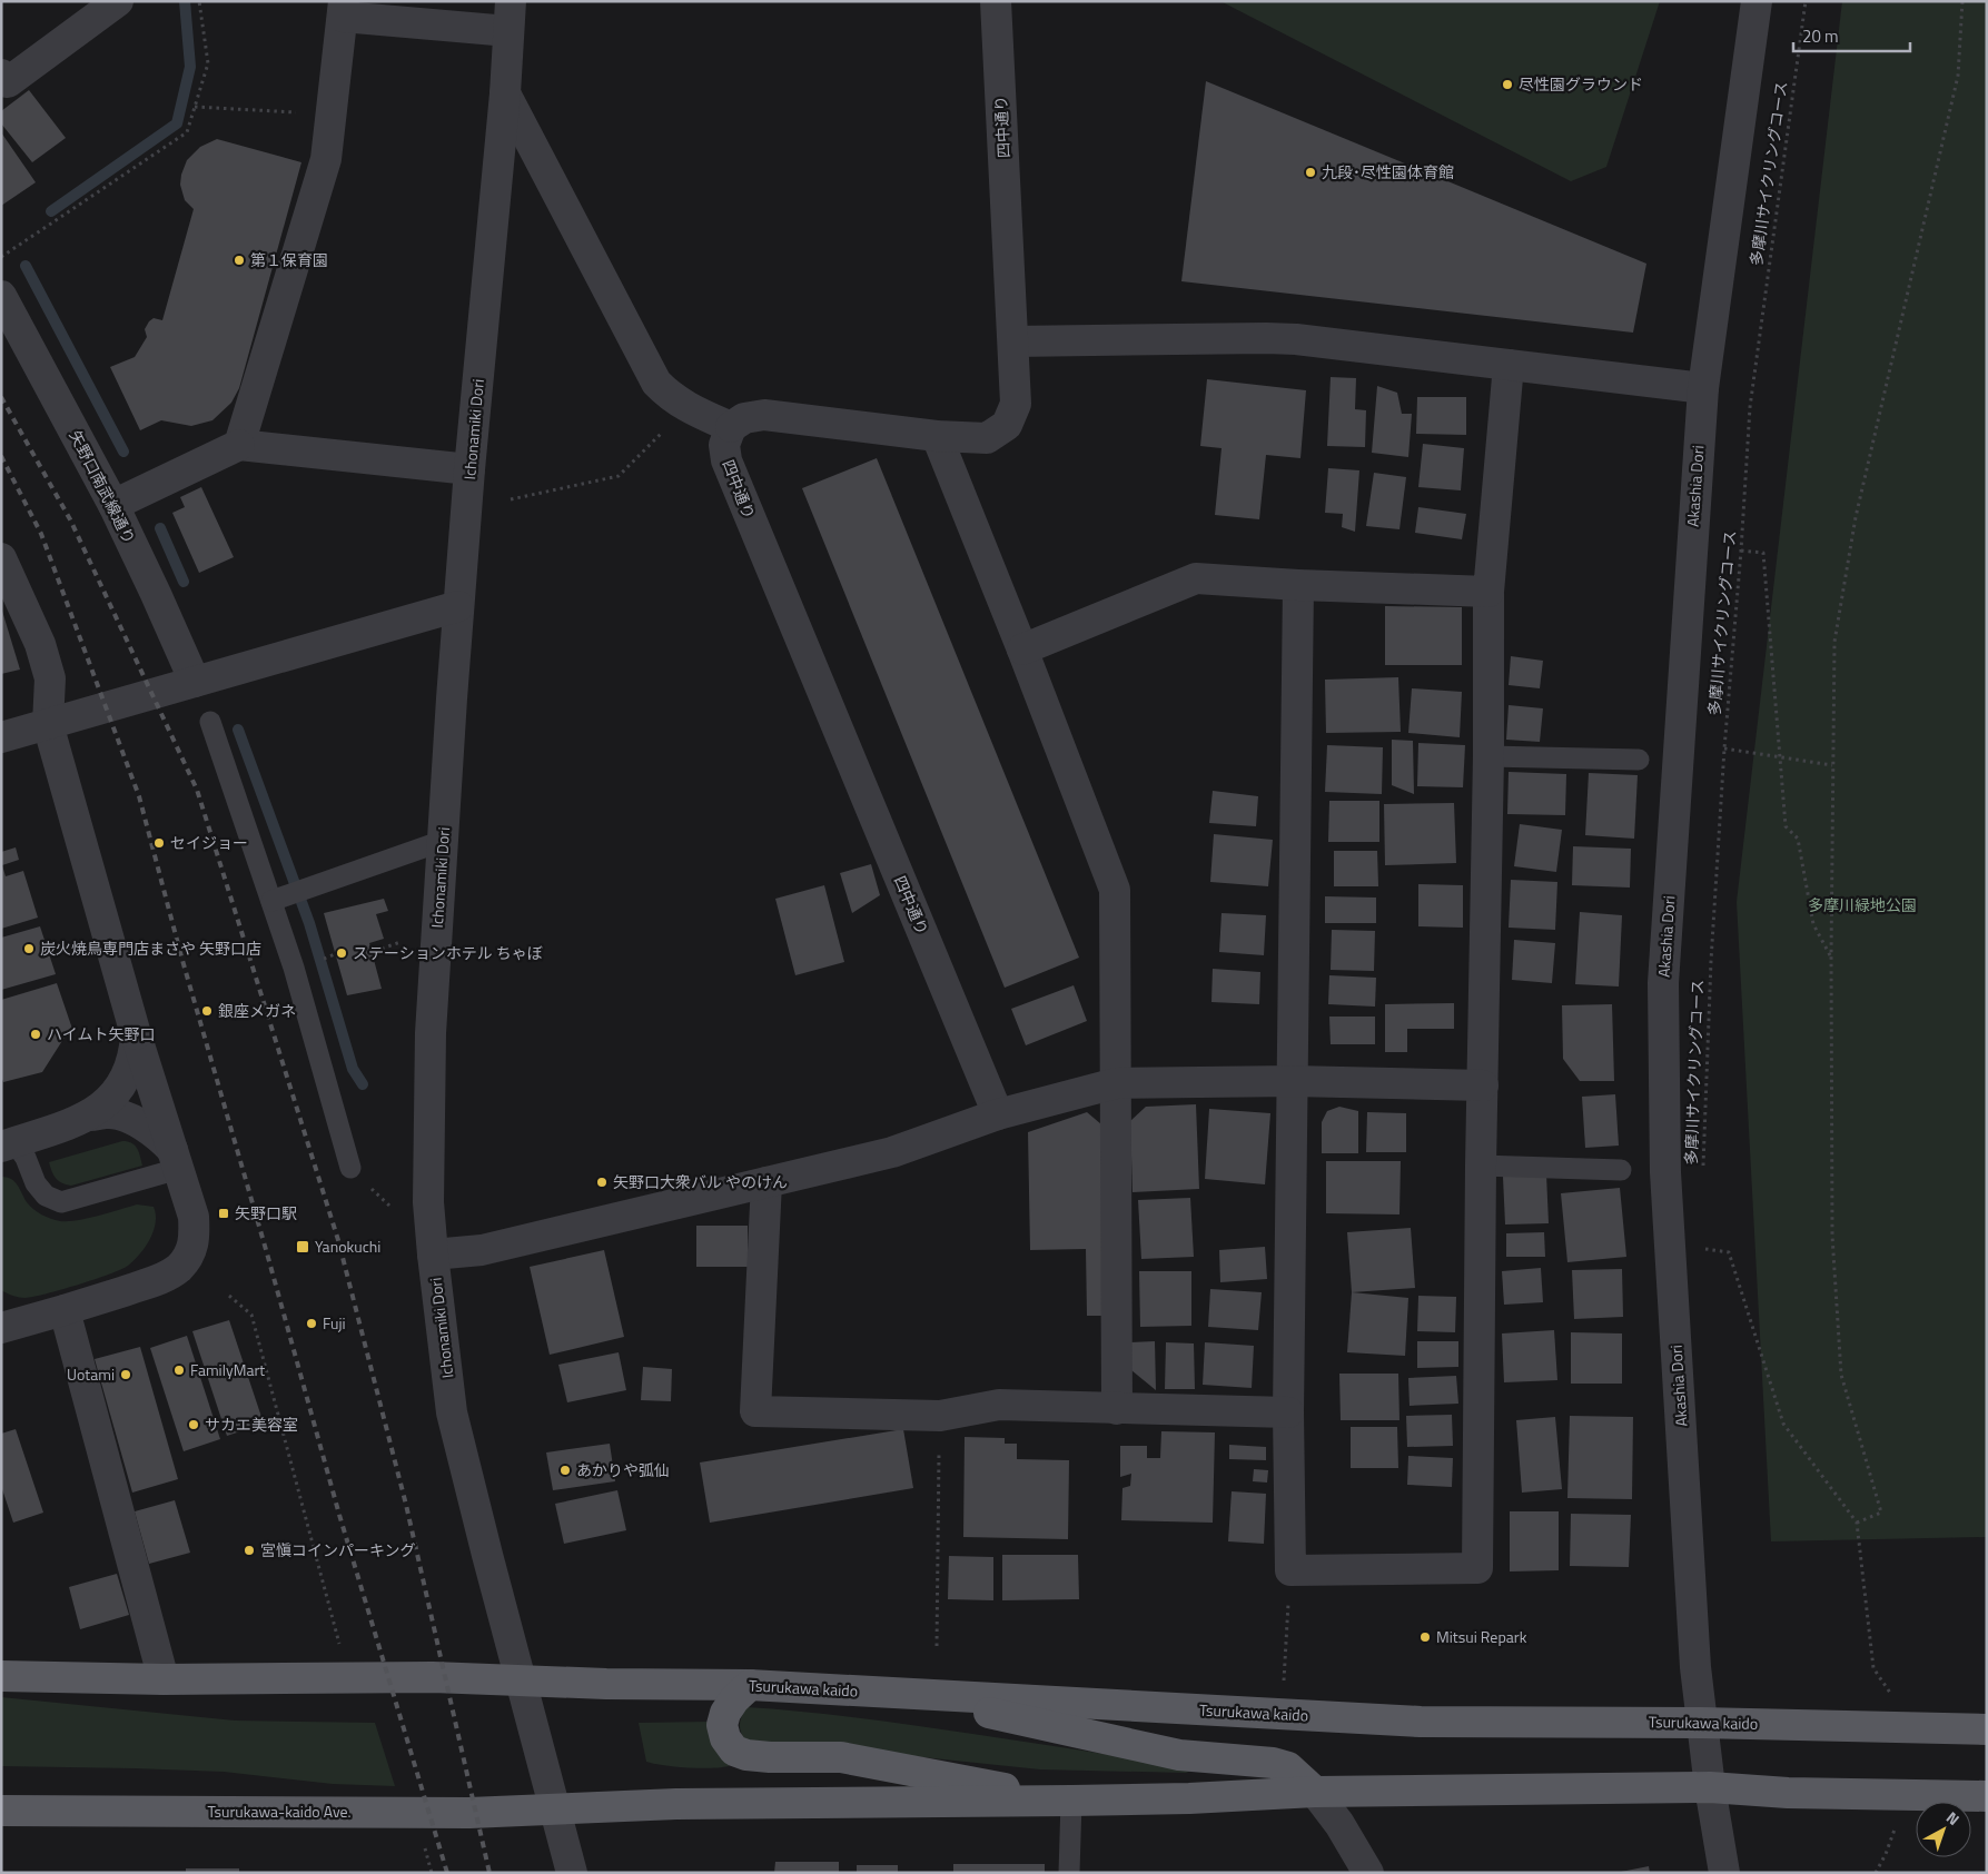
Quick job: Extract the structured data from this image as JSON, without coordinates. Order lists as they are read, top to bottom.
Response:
{
  "streets": {
    "main road": ["Tsurukawa kaido", "Tsurukawa-kaido Ave."],
    "street": [
      "四中通り",
      "Ichonamiki Dori",
      "Akashia Dori",
      "矢野口南武線通り"
    ],
    "path": ["多摩川サイクリングコース"]
  },
  "crossings": [
    ["Ichonamiki Dori", "Tsurukawa kaido"],
    ["Ichonamiki Dori", "Tsurukawa-kaido Ave."],
    ["Akashia Dori", "Tsurukawa kaido"]
  ],
  "parks": ["多摩川緑地公園"],
  "places": {
    "other": [
      "尽性園グラウンド",
      "九段･尽性園体育館",
      "第１保育園",
      "セイジョー",
      "炭火焼鳥専門店まさや 矢野口店",
      "ステーションホテル ちゃぼ",
      "銀座メガネ",
      "ハイムト矢野口",
      "矢野口大衆バル やのけん",
      "Fuji",
      "FamilyMart",
      "Uotami",
      "サカエ美容室",
      "あかりや弧仙",
      "宮愼コインパーキング",
      "Mitsui Repark"
    ],
    "transit": ["矢野口駅", "Yanokuchi"]
  },
  "scale_bar": "20 m",
  "north": "top right"
}
